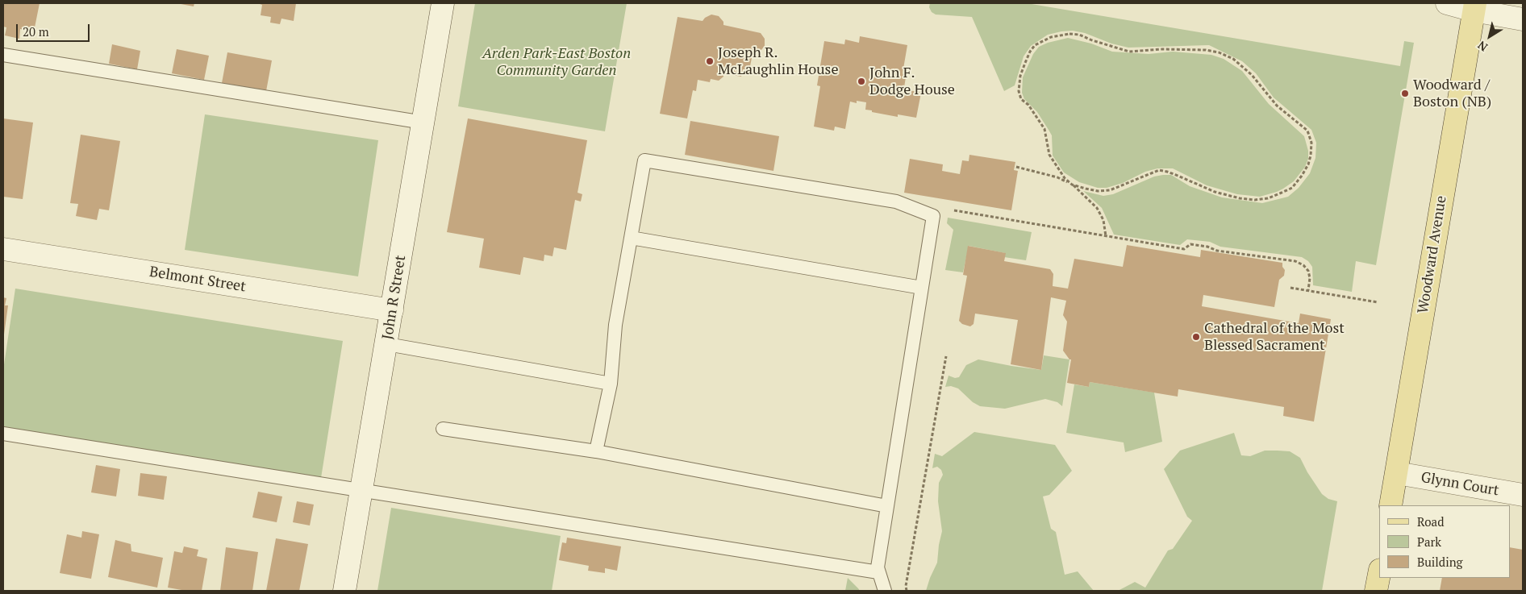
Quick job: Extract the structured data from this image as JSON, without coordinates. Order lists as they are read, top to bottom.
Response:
{
  "streets": {
    "main road": ["Woodward Avenue"],
    "street": ["Belmont Street", "John R Street", "Glynn Court"]
  },
  "crossings": [
    ["Woodward Avenue", "Glynn Court"],
    ["Belmont Street", "John R Street"]
  ],
  "parks": ["Arden Park-East Boston Community Garden"],
  "places": [
    "Joseph R. McLaughlin House",
    "John F. Dodge House",
    "Woodward / Boston (NB)",
    "Cathedral of the Most Blessed Sacrament"
  ],
  "legend": ["Road", "Park", "Building"],
  "scale_bar": "20 m",
  "north": "bottom left"
}
